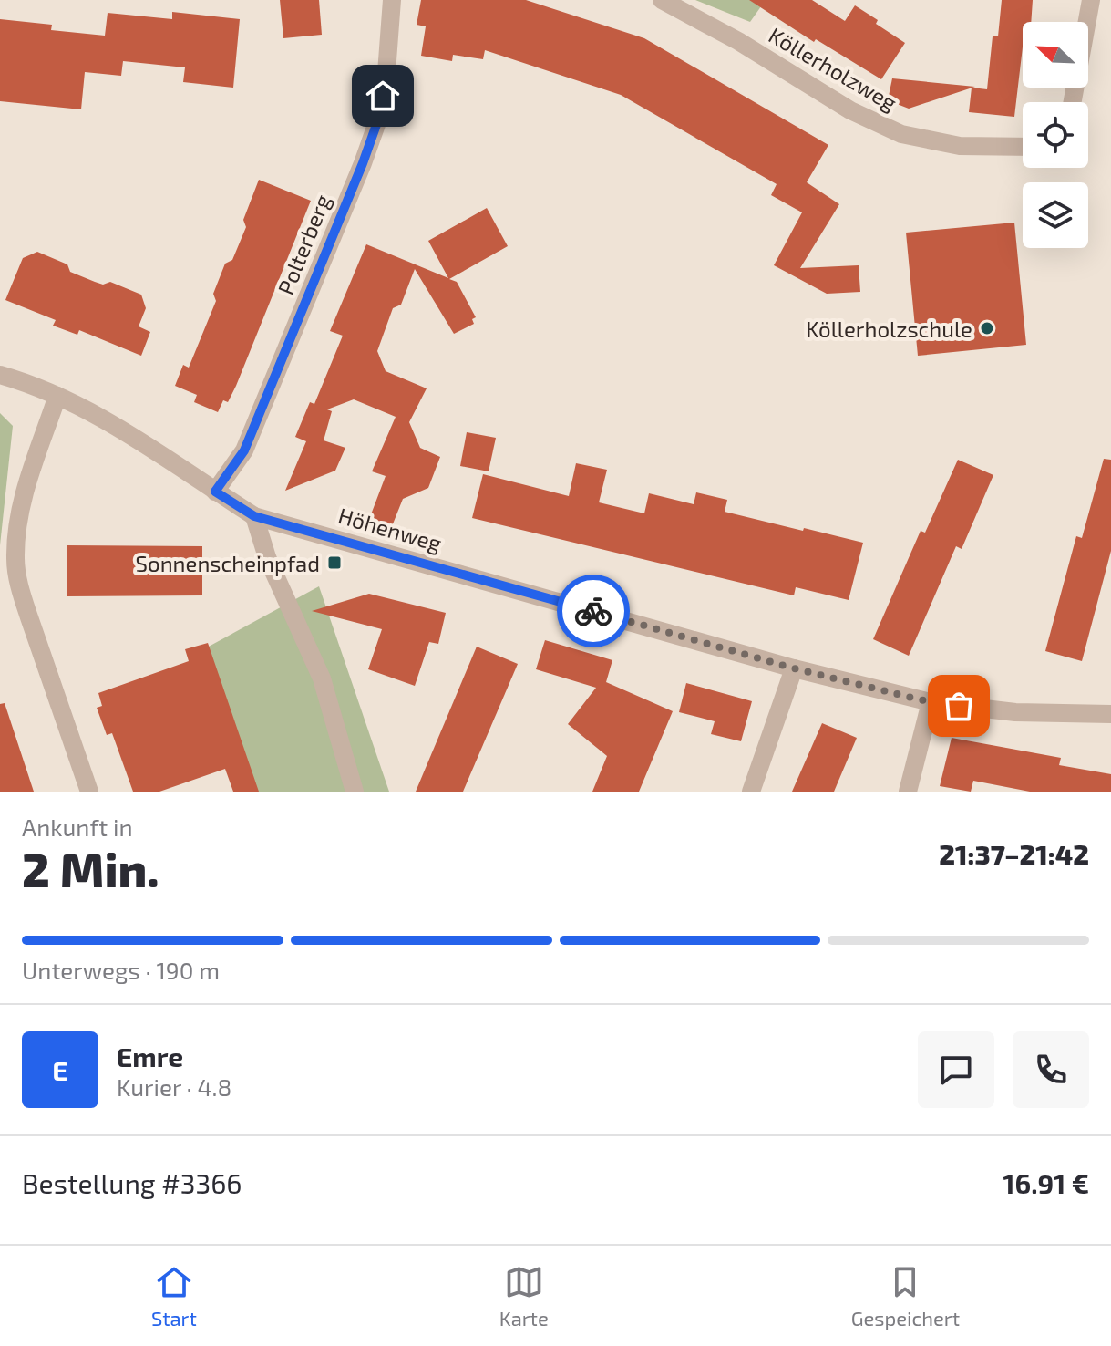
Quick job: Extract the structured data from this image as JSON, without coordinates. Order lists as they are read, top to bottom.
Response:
{
  "streets": {
    "street": ["Köllerholzweg", "Polterberg", "Höhenweg"]
  },
  "crossings": [
    ["Polterberg", "Höhenweg"]
  ],
  "places": {
    "other": ["Köllerholzschule"],
    "transit": ["Sonnenscheinpfad"]
  },
  "north": "top left",
  "page": {
    "heading": ["2 Min.", "Ankunft in", "21:37–21:42"],
    "panel": [
      "Emre",
      "Kurier · 4.8",
      "Bestellung #3366",
      "16.91 €"
    ],
    "bar": "Unterwegs · 190 m",
    "round": "E",
    "tabs": ["Start", "Karte", "Gespeichert"]
  }
}
